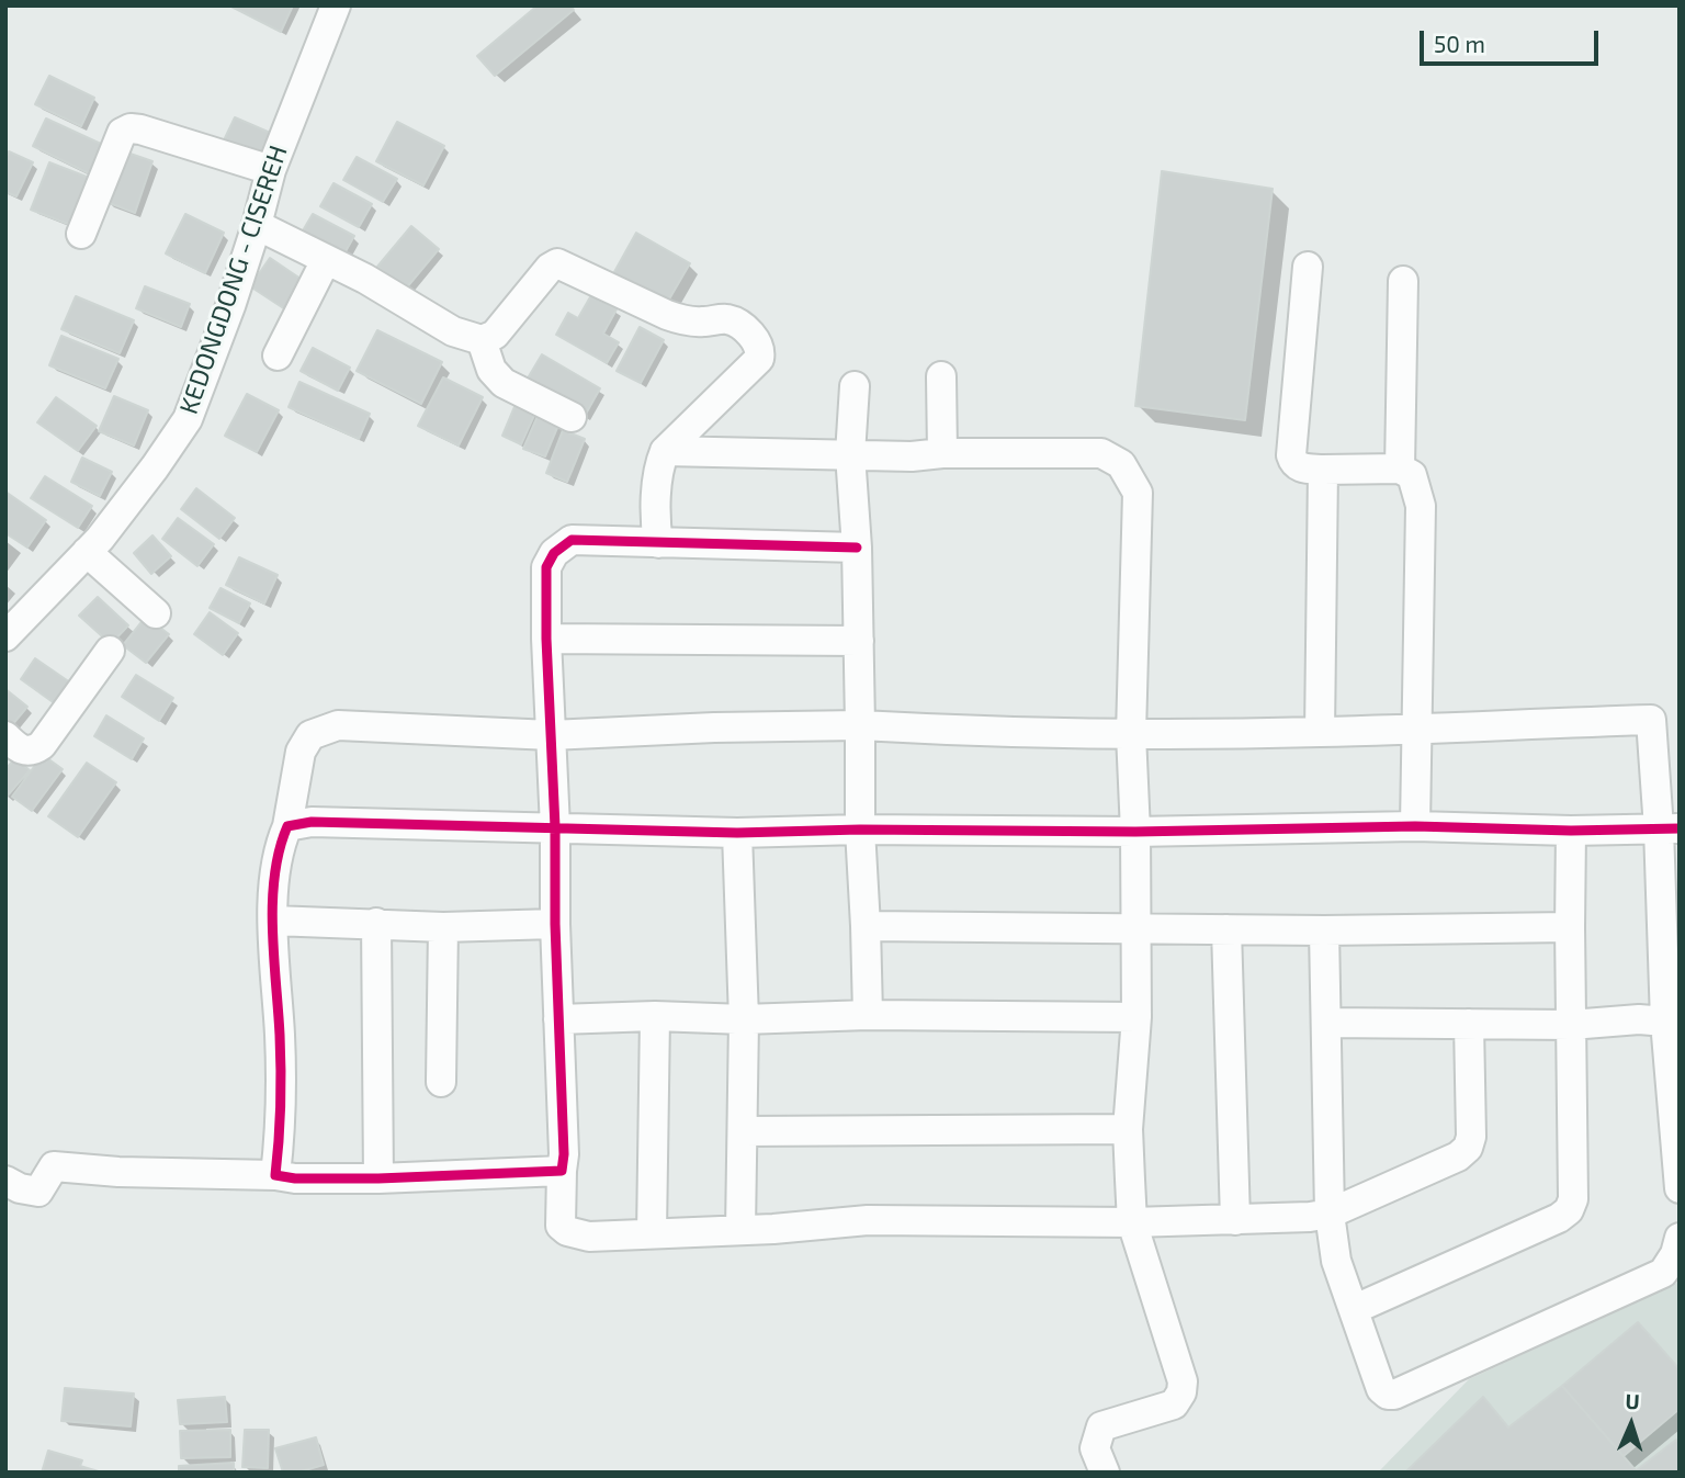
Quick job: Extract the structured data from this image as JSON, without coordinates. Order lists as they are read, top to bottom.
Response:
{
  "streets": {
    "street": ["KEDONGDONG - CISEREH"]
  },
  "scale_bar": "50 m",
  "north": "top"
}
